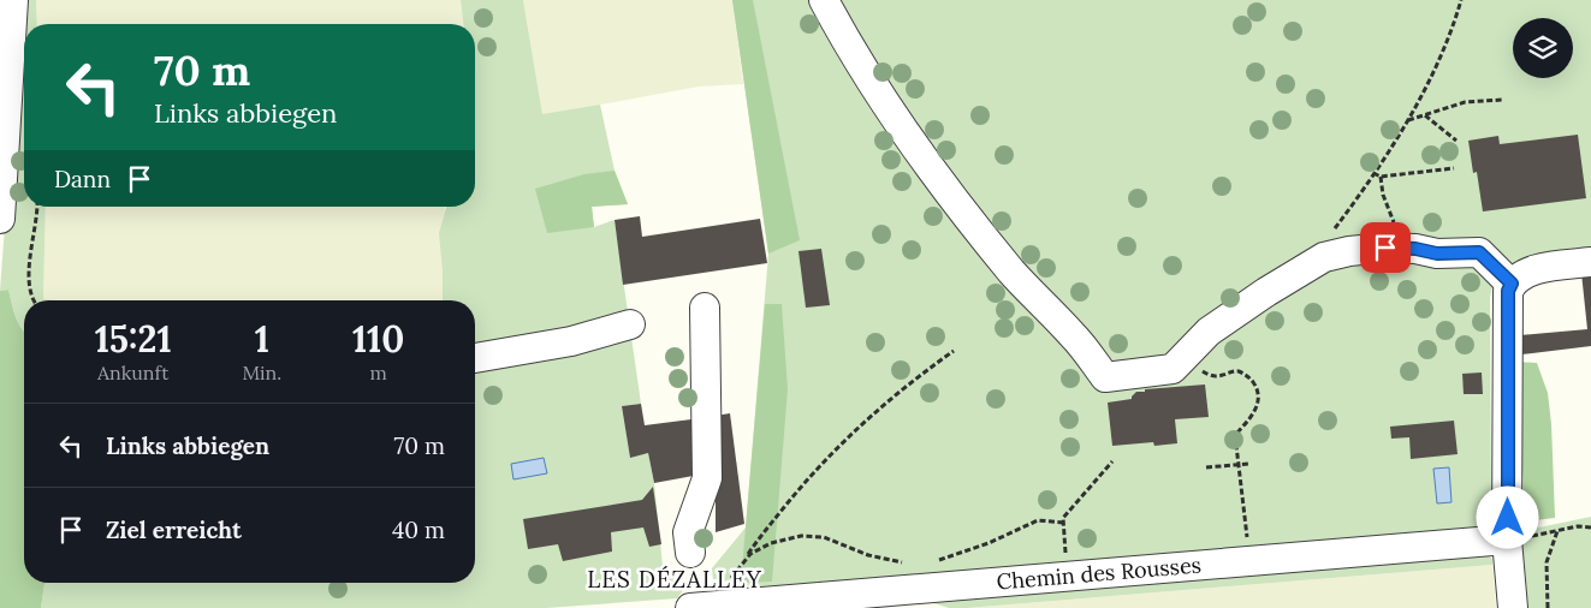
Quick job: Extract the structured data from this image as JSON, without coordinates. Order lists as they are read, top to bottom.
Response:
{
  "streets": {
    "street": ["Chemin des Rousses"]
  },
  "districts": ["LES DÉZALLEY"],
  "page": {
    "turn": ["70 m", "Links abbiegen"],
    "then": "Dann",
    "eta": [
      "15:21",
      "Ankunft",
      "1",
      "Min.",
      "110",
      "m"
    ],
    "list": [
      {
        "name": "Links abbiegen",
        "value": "70 m"
      },
      {
        "name": "Ziel erreicht",
        "value": "40 m"
      }
    ]
  }
}
